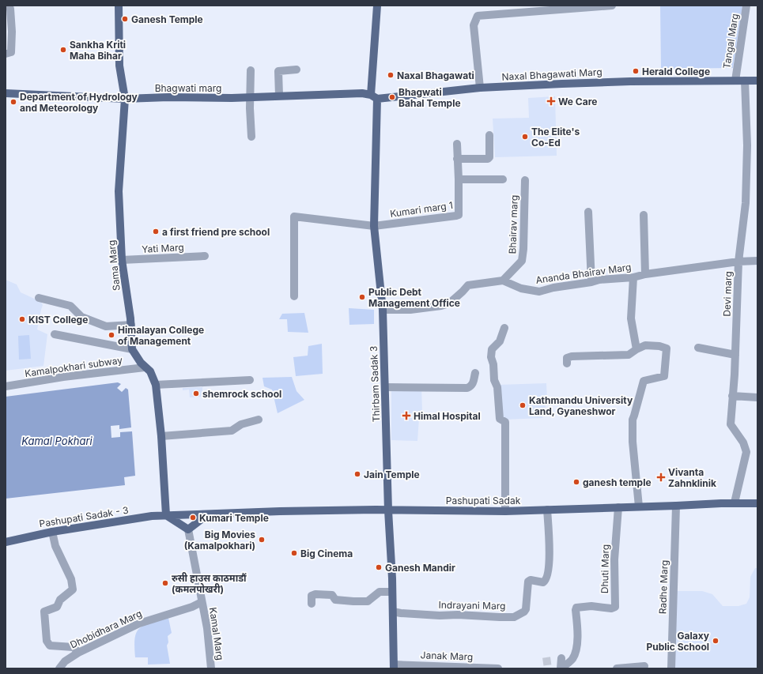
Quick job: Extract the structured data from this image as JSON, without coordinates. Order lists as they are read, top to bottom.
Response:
{
  "streets": {
    "main road": [
      "Naxal Bhagawati Marg",
      "Bhagwati marg",
      "Sama Marg",
      "Thirbam Sadak 3",
      "Pashupati Sadak",
      "Pashupati Sadak - 3"
    ],
    "street": [
      "Tangal Marg",
      "Kumari marg 1",
      "Bhairav marg",
      "Yati Marg",
      "Ananda Bhairav Marg",
      "Devi marg",
      "Kamalpokhari subway",
      "Dhuti Marg",
      "Radhe Marg",
      "Indrayani Marg",
      "Dhobidhara Marg",
      "Kamal Marg",
      "Janak Marg"
    ]
  },
  "crossings": [
    ["Tangal Marg", "Naxal Bhagawati Marg"],
    ["Naxal Bhagawati Marg", "Bhagwati marg"],
    ["Naxal Bhagawati Marg", "Thirbam Sadak 3"],
    ["Bhagwati marg", "Sama Marg"],
    ["Bhagwati marg", "Thirbam Sadak 3"],
    ["Kumari marg 1", "Thirbam Sadak 3"],
    ["Bhairav marg", "Ananda Bhairav Marg"],
    ["Yati Marg", "Sama Marg"],
    ["Ananda Bhairav Marg", "Devi marg"],
    ["Devi marg", "Pashupati Sadak"],
    ["Thirbam Sadak 3", "Pashupati Sadak"],
    ["Thirbam Sadak 3", "Indrayani Marg"],
    ["Thirbam Sadak 3", "Janak Marg"],
    ["Pashupati Sadak", "Pashupati Sadak - 3"],
    ["Pashupati Sadak", "Dhuti Marg"],
    ["Pashupati Sadak", "Radhe Marg"],
    ["Pashupati Sadak", "Indrayani Marg"],
    ["Dhobidhara Marg", "Kamal Marg"]
  ],
  "water": ["Kamal Pokhari"],
  "places": {
    "other": [
      "Ganesh Temple",
      "Sankha Kriti Maha Bihar",
      "Herald College",
      "Naxal Bhagawati",
      "Bhagwati Bahal Temple",
      "Department of Hydrology and Meteorology",
      "The Elite's Co-Ed",
      "a first friend pre school",
      "Public Debt Management Office",
      "KIST College",
      "Himalayan College of Management",
      "shemrock school",
      "Kathmandu University Land, Gyaneshwor",
      "Jain Temple",
      "ganesh temple",
      "Kumari Temple",
      "Big Movies (Kamalpokhari)",
      "Big Cinema",
      "Ganesh Mandir",
      "रुसी हाउस काठमाडौं (कमलपोखरी)",
      "Galaxy Public School"
    ],
    "health": ["We Care", "Himal Hospital", "Vivanta Zahnklinik"]
  }
}
